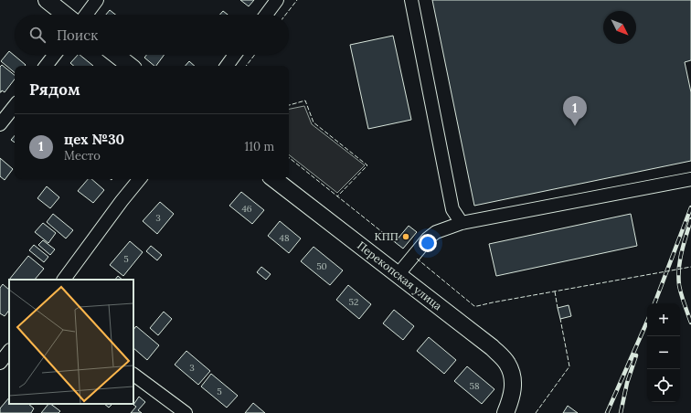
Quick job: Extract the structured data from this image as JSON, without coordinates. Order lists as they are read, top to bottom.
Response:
{
  "streets": {
    "main road": ["Перекопская улица"]
  },
  "places": ["КПП"],
  "house_numbers": [
    "46",
    "3",
    "48",
    "5",
    "50",
    "52",
    "3",
    "58",
    "5"
  ],
  "north": "bottom right",
  "page": {
    "search": "Поиск",
    "heading": "Рядом",
    "pins": "1",
    "list": [
      {
        "mark": "1",
        "name": "цех №30",
        "note": "Место",
        "value": "110 m"
      }
    ],
    "map_buttons": ["+", "−"]
  }
}
